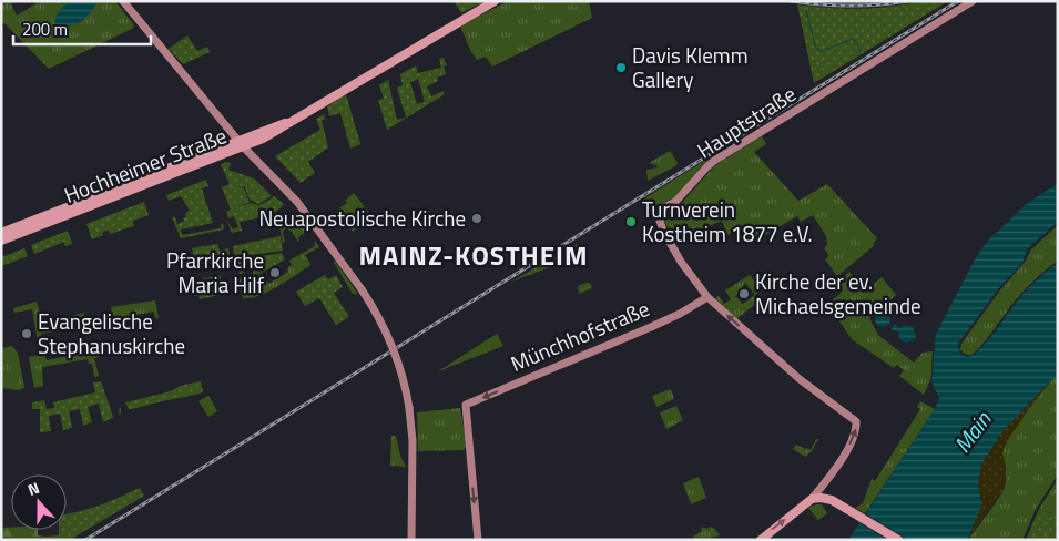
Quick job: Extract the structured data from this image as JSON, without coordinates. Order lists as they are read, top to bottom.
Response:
{
  "streets": {
    "main road": ["Hauptstraße", "Hochheimer Straße"],
    "street": ["Münchhofstraße"]
  },
  "crossings": [
    ["Hauptstraße", "Münchhofstraße"]
  ],
  "one_way": ["Münchhofstraße"],
  "districts": ["MAINZ-KOSTHEIM"],
  "water": ["Main"],
  "places": [
    "Davis Klemm Gallery",
    "Neuapostolische Kirche",
    "Turnverein Kostheim 1877 e.V.",
    "Pfarrkirche Maria Hilf",
    "Kirche der ev. Michaelsgemeinde",
    "Evangelische Stephanuskirche"
  ],
  "scale_bar": "200 m",
  "north": "top"
}
